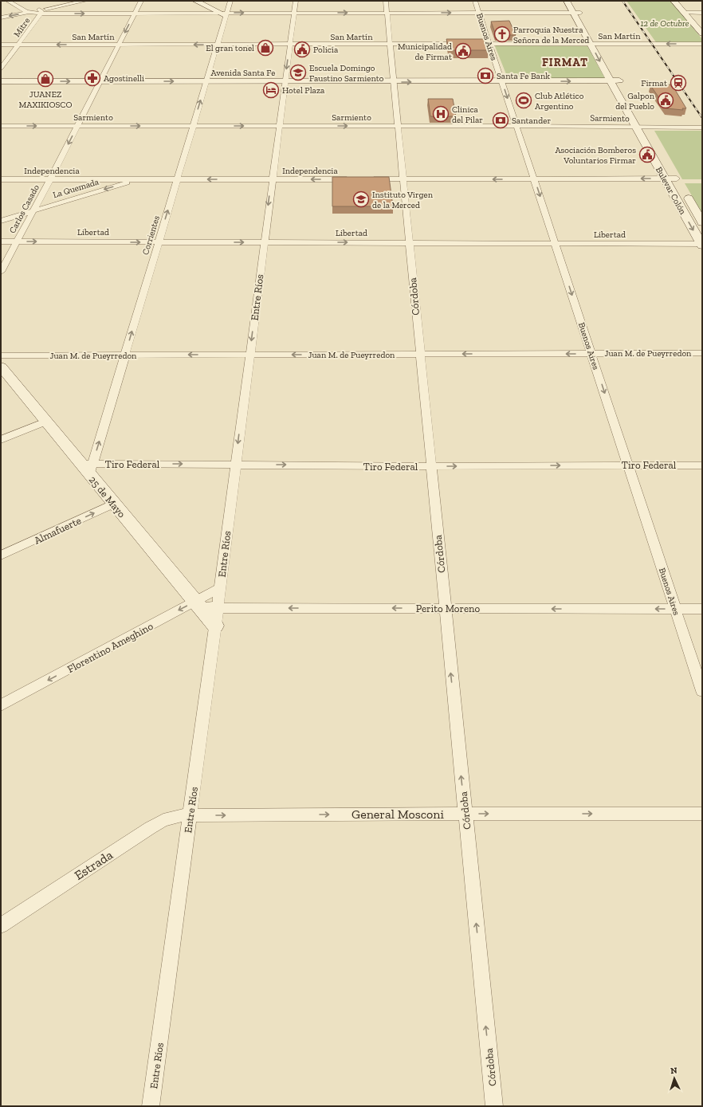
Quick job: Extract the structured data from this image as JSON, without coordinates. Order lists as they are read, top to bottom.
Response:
{
  "streets": {
    "street": [
      "Mitre",
      "San Martín",
      "Buenos Aires",
      "Avenida Santa Fe",
      "Sarmiento",
      "Independencia",
      "La Quemada",
      "Bulevar Colón",
      "Carlos Casado",
      "Libertad",
      "Corrientes",
      "Córdoba",
      "Entre Ríos",
      "Juan M. de Pueyrredon",
      "Tiro Federal",
      "25 de Mayo",
      "Almafuerte",
      "Perito Moreno",
      "Florentino Ameghino",
      "General Mosconi",
      "Estrada"
    ]
  },
  "crossings": [
    ["Mitre", "San Martín"],
    ["San Martín", "Buenos Aires"],
    ["San Martín", "Bulevar Colón"],
    ["San Martín", "Carlos Casado"],
    ["San Martín", "Corrientes"],
    ["San Martín", "Córdoba"],
    ["San Martín", "Entre Ríos"],
    ["Buenos Aires", "Avenida Santa Fe"],
    ["Buenos Aires", "Sarmiento"],
    ["Buenos Aires", "Libertad"],
    ["Buenos Aires", "Juan M. de Pueyrredon"],
    ["Buenos Aires", "Tiro Federal"],
    ["Buenos Aires", "Perito Moreno"],
    ["Avenida Santa Fe", "Bulevar Colón"],
    ["Avenida Santa Fe", "Carlos Casado"],
    ["Avenida Santa Fe", "Corrientes"],
    ["Avenida Santa Fe", "Córdoba"],
    ["Avenida Santa Fe", "Entre Ríos"],
    ["Sarmiento", "Bulevar Colón"],
    ["Sarmiento", "Carlos Casado"],
    ["Sarmiento", "Corrientes"],
    ["Sarmiento", "Córdoba"],
    ["Sarmiento", "Entre Ríos"],
    ["Independencia", "La Quemada"],
    ["Independencia", "Carlos Casado"],
    ["Independencia", "Corrientes"],
    ["Independencia", "Entre Ríos"],
    ["La Quemada", "Carlos Casado"],
    ["Bulevar Colón", "Libertad"],
    ["Carlos Casado", "Libertad"],
    ["Libertad", "Corrientes"],
    ["Libertad", "Córdoba"],
    ["Libertad", "Entre Ríos"],
    ["Corrientes", "Juan M. de Pueyrredon"],
    ["Corrientes", "Tiro Federal"],
    ["Corrientes", "25 de Mayo"],
    ["Córdoba", "Juan M. de Pueyrredon"],
    ["Córdoba", "Tiro Federal"],
    ["Córdoba", "Perito Moreno"],
    ["Córdoba", "General Mosconi"],
    ["Entre Ríos", "Juan M. de Pueyrredon"],
    ["Entre Ríos", "Tiro Federal"],
    ["Entre Ríos", "25 de Mayo"],
    ["Entre Ríos", "Perito Moreno"],
    ["Entre Ríos", "Florentino Ameghino"],
    ["Entre Ríos", "General Mosconi"],
    ["Entre Ríos", "Estrada"],
    ["Tiro Federal", "25 de Mayo"],
    ["25 de Mayo", "Almafuerte"],
    ["25 de Mayo", "Perito Moreno"],
    ["25 de Mayo", "Florentino Ameghino"],
    ["Perito Moreno", "Florentino Ameghino"],
    ["General Mosconi", "Estrada"]
  ],
  "one_way": [
    "Buenos Aires",
    "Sarmiento",
    "Independencia",
    "La Quemada",
    "Libertad",
    "Corrientes",
    "Córdoba",
    "Juan M. de Pueyrredon",
    "Tiro Federal",
    "Almafuerte",
    "Perito Moreno",
    "Florentino Ameghino",
    "General Mosconi"
  ],
  "districts": ["FIRMAT"],
  "parks": ["12 de Octubre"],
  "places": {
    "church": ["Parroquia Nuestra Señora de la Merced"],
    "shop": ["El gran tonel", "JUANEZ MAXIKIOSCO"],
    "public building": [
      "Policía",
      "Municipalidad de Firmat",
      "Galpon del Pueblo",
      "Asociación Bomberos Voluntarios Firmar"
    ],
    "school or university": ["Escuela Domingo Faustino Sarmiento", "Instituto Virgen de la Merced"],
    "bank": ["Santa Fe Bank", "Santander"],
    "pharmacy": ["Agostinelli"],
    "station": ["Firmat"],
    "hotel": ["Hotel Plaza"],
    "sports": ["Club Atlético Argentino"],
    "hospital": ["Clinica del Pilar"]
  },
  "north": "top"
}
